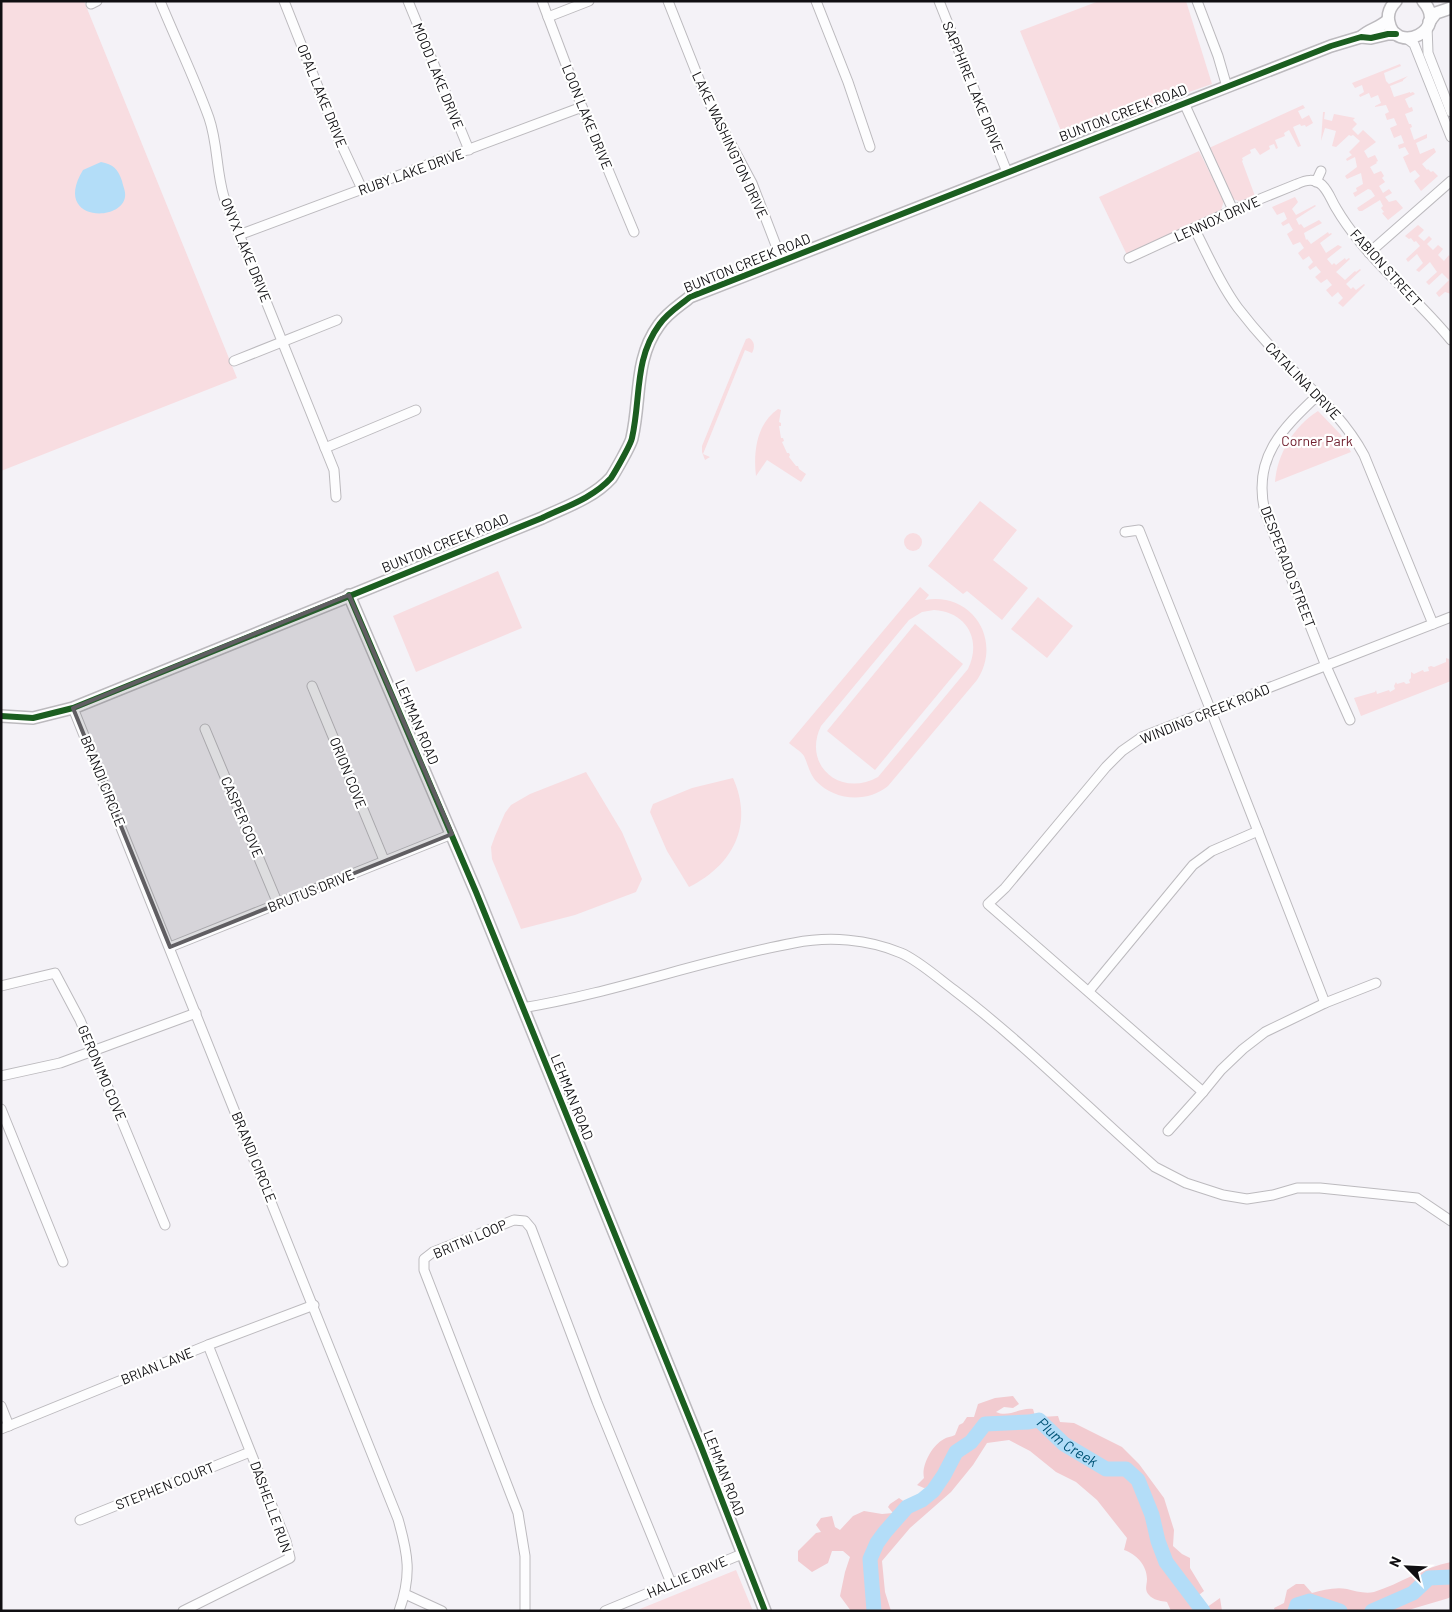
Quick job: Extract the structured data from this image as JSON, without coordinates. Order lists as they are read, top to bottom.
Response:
{
  "streets": {
    "street": [
      "MOOD LAKE DRIVE",
      "SAPPHIRE LAKE DRIVE",
      "OPAL LAKE DRIVE",
      "BUNTON CREEK ROAD",
      "LOON LAKE DRIVE",
      "LAKE WASHINGTON DRIVE",
      "RUBY LAKE DRIVE",
      "LENNOX DRIVE",
      "ONYX LAKE DRIVE",
      "FABION STREET",
      "CATALINA DRIVE",
      "DESPERADO STREET",
      "WINDING CREEK ROAD",
      "LEHMAN ROAD",
      "ORION COVE",
      "BRANDI CIRCLE",
      "CASPER COVE",
      "BRUTUS DRIVE",
      "GERONIMO COVE",
      "BRITNI LOOP",
      "BRIAN LANE",
      "STEPHEN COURT",
      "DASHELLE RUN",
      "HALLIE DRIVE"
    ]
  },
  "crossings": [
    ["MOOD LAKE DRIVE", "RUBY LAKE DRIVE"],
    ["SAPPHIRE LAKE DRIVE", "BUNTON CREEK ROAD"],
    ["OPAL LAKE DRIVE", "RUBY LAKE DRIVE"],
    ["BUNTON CREEK ROAD", "LAKE WASHINGTON DRIVE"],
    ["BUNTON CREEK ROAD", "LEHMAN ROAD"],
    ["BUNTON CREEK ROAD", "BRANDI CIRCLE"],
    ["LOON LAKE DRIVE", "RUBY LAKE DRIVE"],
    ["RUBY LAKE DRIVE", "ONYX LAKE DRIVE"],
    ["LENNOX DRIVE", "FABION STREET"],
    ["LENNOX DRIVE", "CATALINA DRIVE"],
    ["CATALINA DRIVE", "DESPERADO STREET"],
    ["CATALINA DRIVE", "WINDING CREEK ROAD"],
    ["DESPERADO STREET", "WINDING CREEK ROAD"],
    ["LEHMAN ROAD", "BRUTUS DRIVE"],
    ["LEHMAN ROAD", "HALLIE DRIVE"],
    ["ORION COVE", "BRUTUS DRIVE"],
    ["BRANDI CIRCLE", "BRUTUS DRIVE"],
    ["BRANDI CIRCLE", "BRIAN LANE"],
    ["CASPER COVE", "BRUTUS DRIVE"],
    ["BRITNI LOOP", "HALLIE DRIVE"],
    ["BRIAN LANE", "DASHELLE RUN"],
    ["STEPHEN COURT", "DASHELLE RUN"]
  ],
  "water": ["Plum Creek"],
  "parks": ["Corner Park"],
  "north": "top left"
}
